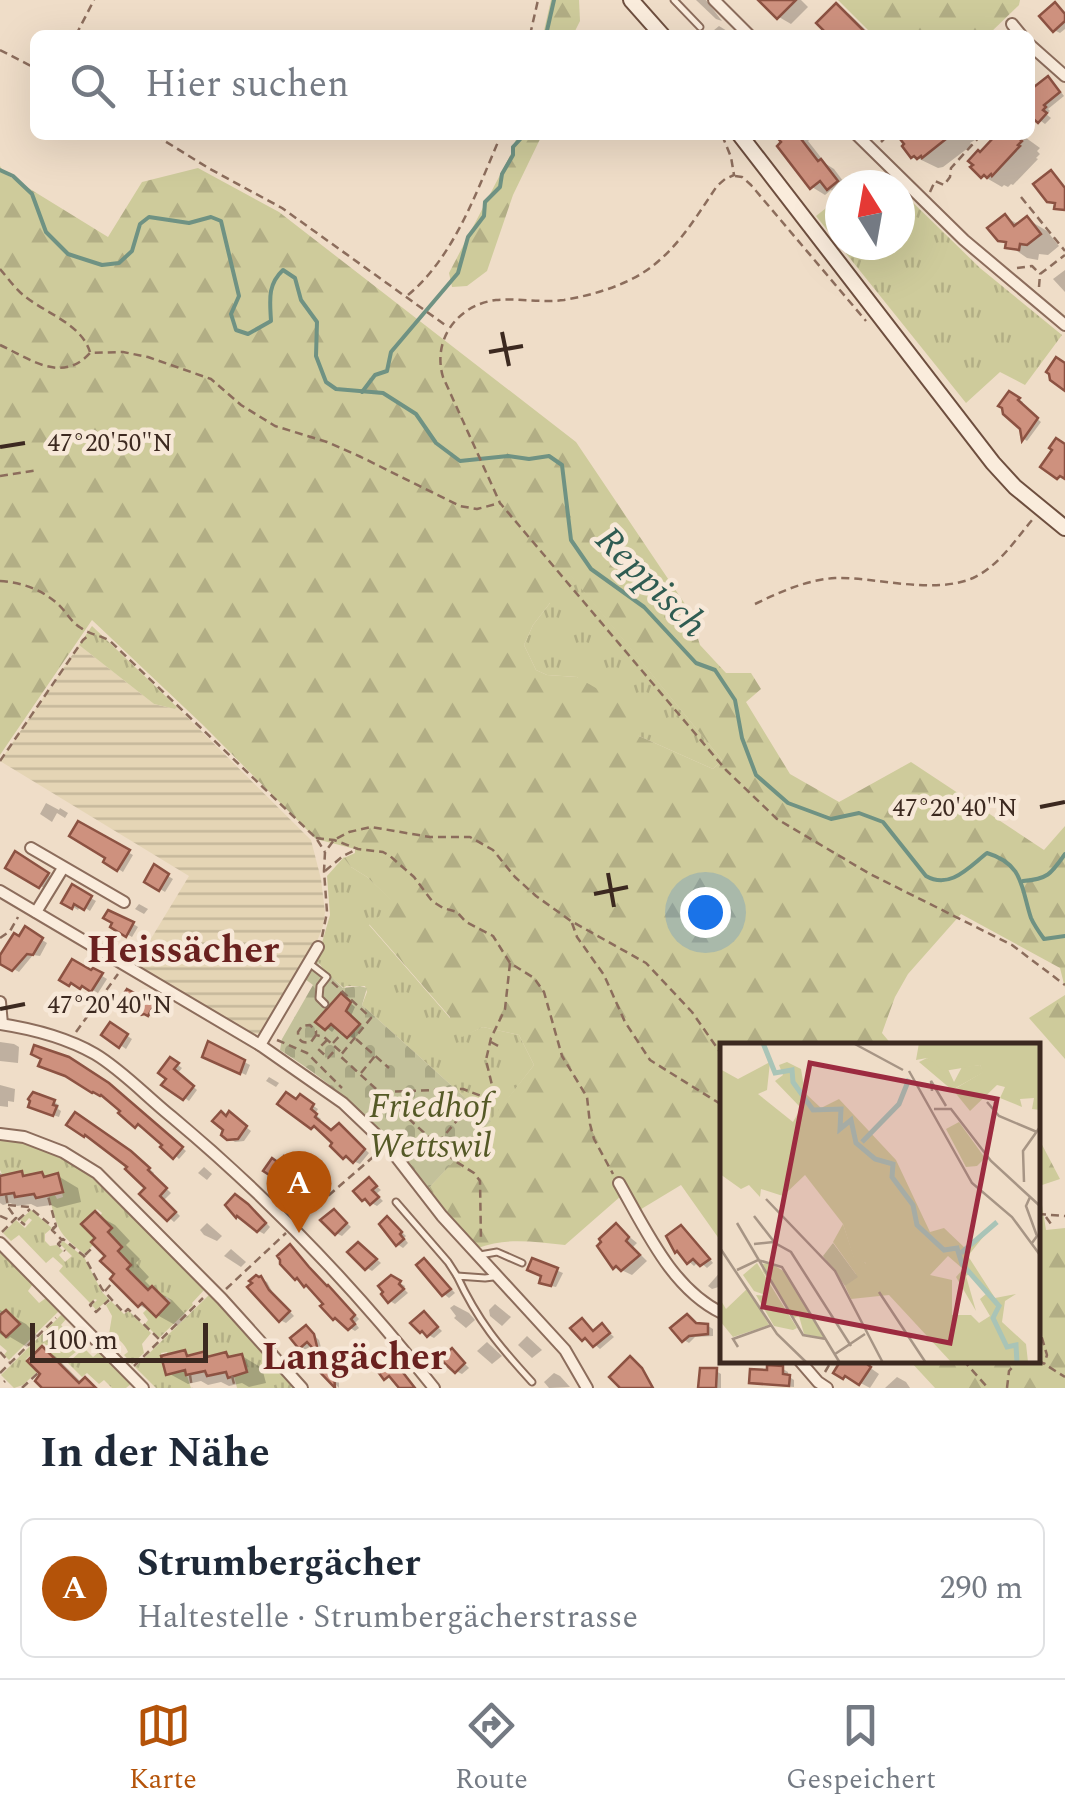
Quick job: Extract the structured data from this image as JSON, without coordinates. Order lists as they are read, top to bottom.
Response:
{
  "districts": ["Heissächer", "Langächer"],
  "water": ["Reppisch"],
  "parks": ["Friedhof Wettswil"],
  "scale_bar": "100 m",
  "north": "top",
  "page": {
    "search": "Hier suchen",
    "pins": "A",
    "scale": "100 m",
    "heading": "In der Nähe",
    "list": [
      {
        "mark": "A",
        "name": "Strumbergächer",
        "note": "Haltestelle · Strumbergächerstrasse",
        "value": "290 m"
      }
    ],
    "nav": ["Karte", "Route", "Gespeichert"]
  },
  "coordinates": ["47°20'50\"N", "47°20'40\"N"]
}
